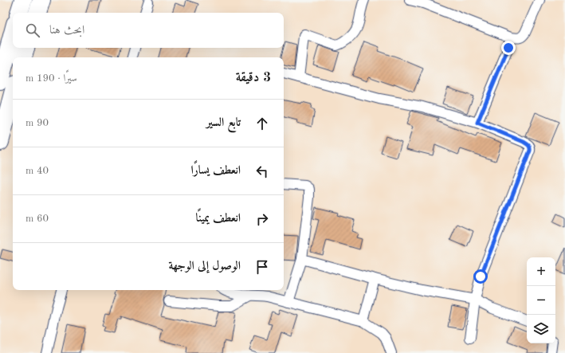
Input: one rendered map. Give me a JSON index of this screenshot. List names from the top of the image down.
{
  "page": {
    "search": "ابحث هنا",
    "heading": ["3 دقيقة", "سيرًا · 190 m"],
    "list": [
      ["تابع السير", "90 m"],
      ["انعطف يسارًا", "40 m"],
      ["انعطف يمينًا", "60 m"],
      "الوصول إلى الوجهة"
    ],
    "map_buttons": ["+", "−"]
  }
}
